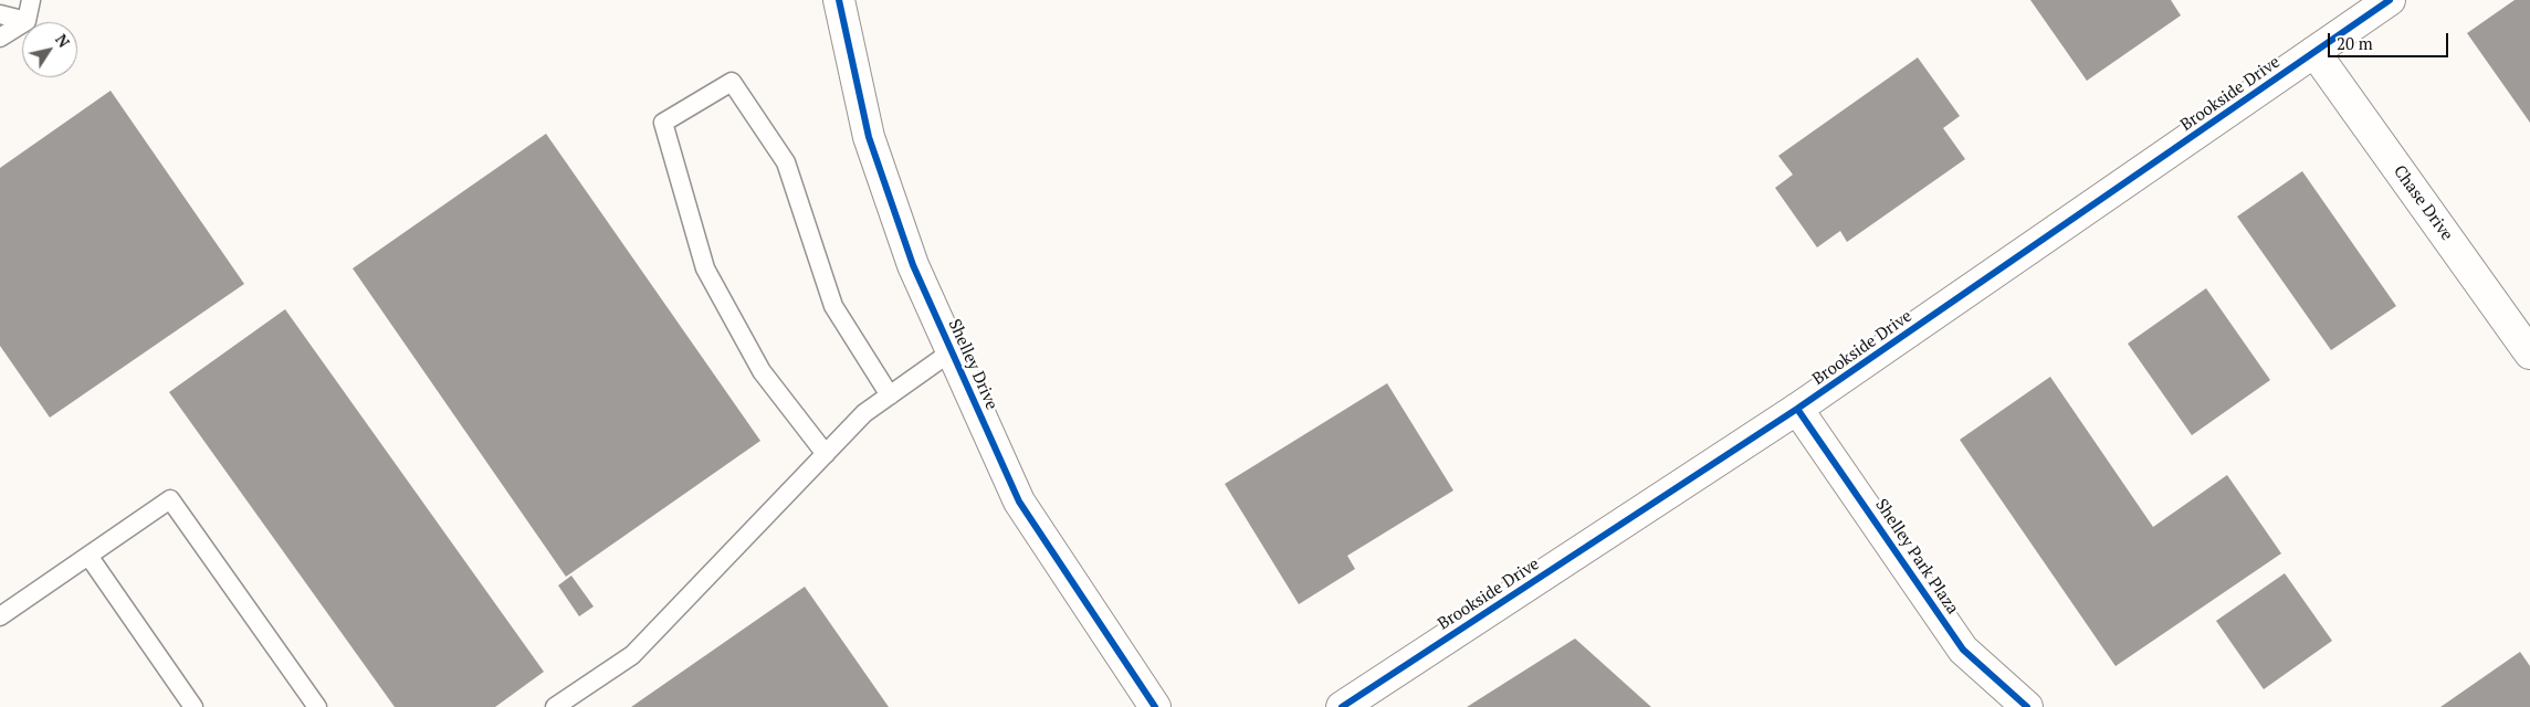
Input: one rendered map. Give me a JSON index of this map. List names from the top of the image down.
{
  "streets": {
    "street": [
      "Brookside Drive",
      "Chase Drive",
      "Shelley Drive",
      "Shelley Park Plaza"
    ]
  },
  "crossings": [
    ["Brookside Drive", "Chase Drive"],
    ["Brookside Drive", "Shelley Park Plaza"]
  ],
  "scale_bar": "20 m",
  "north": "top right"
}
